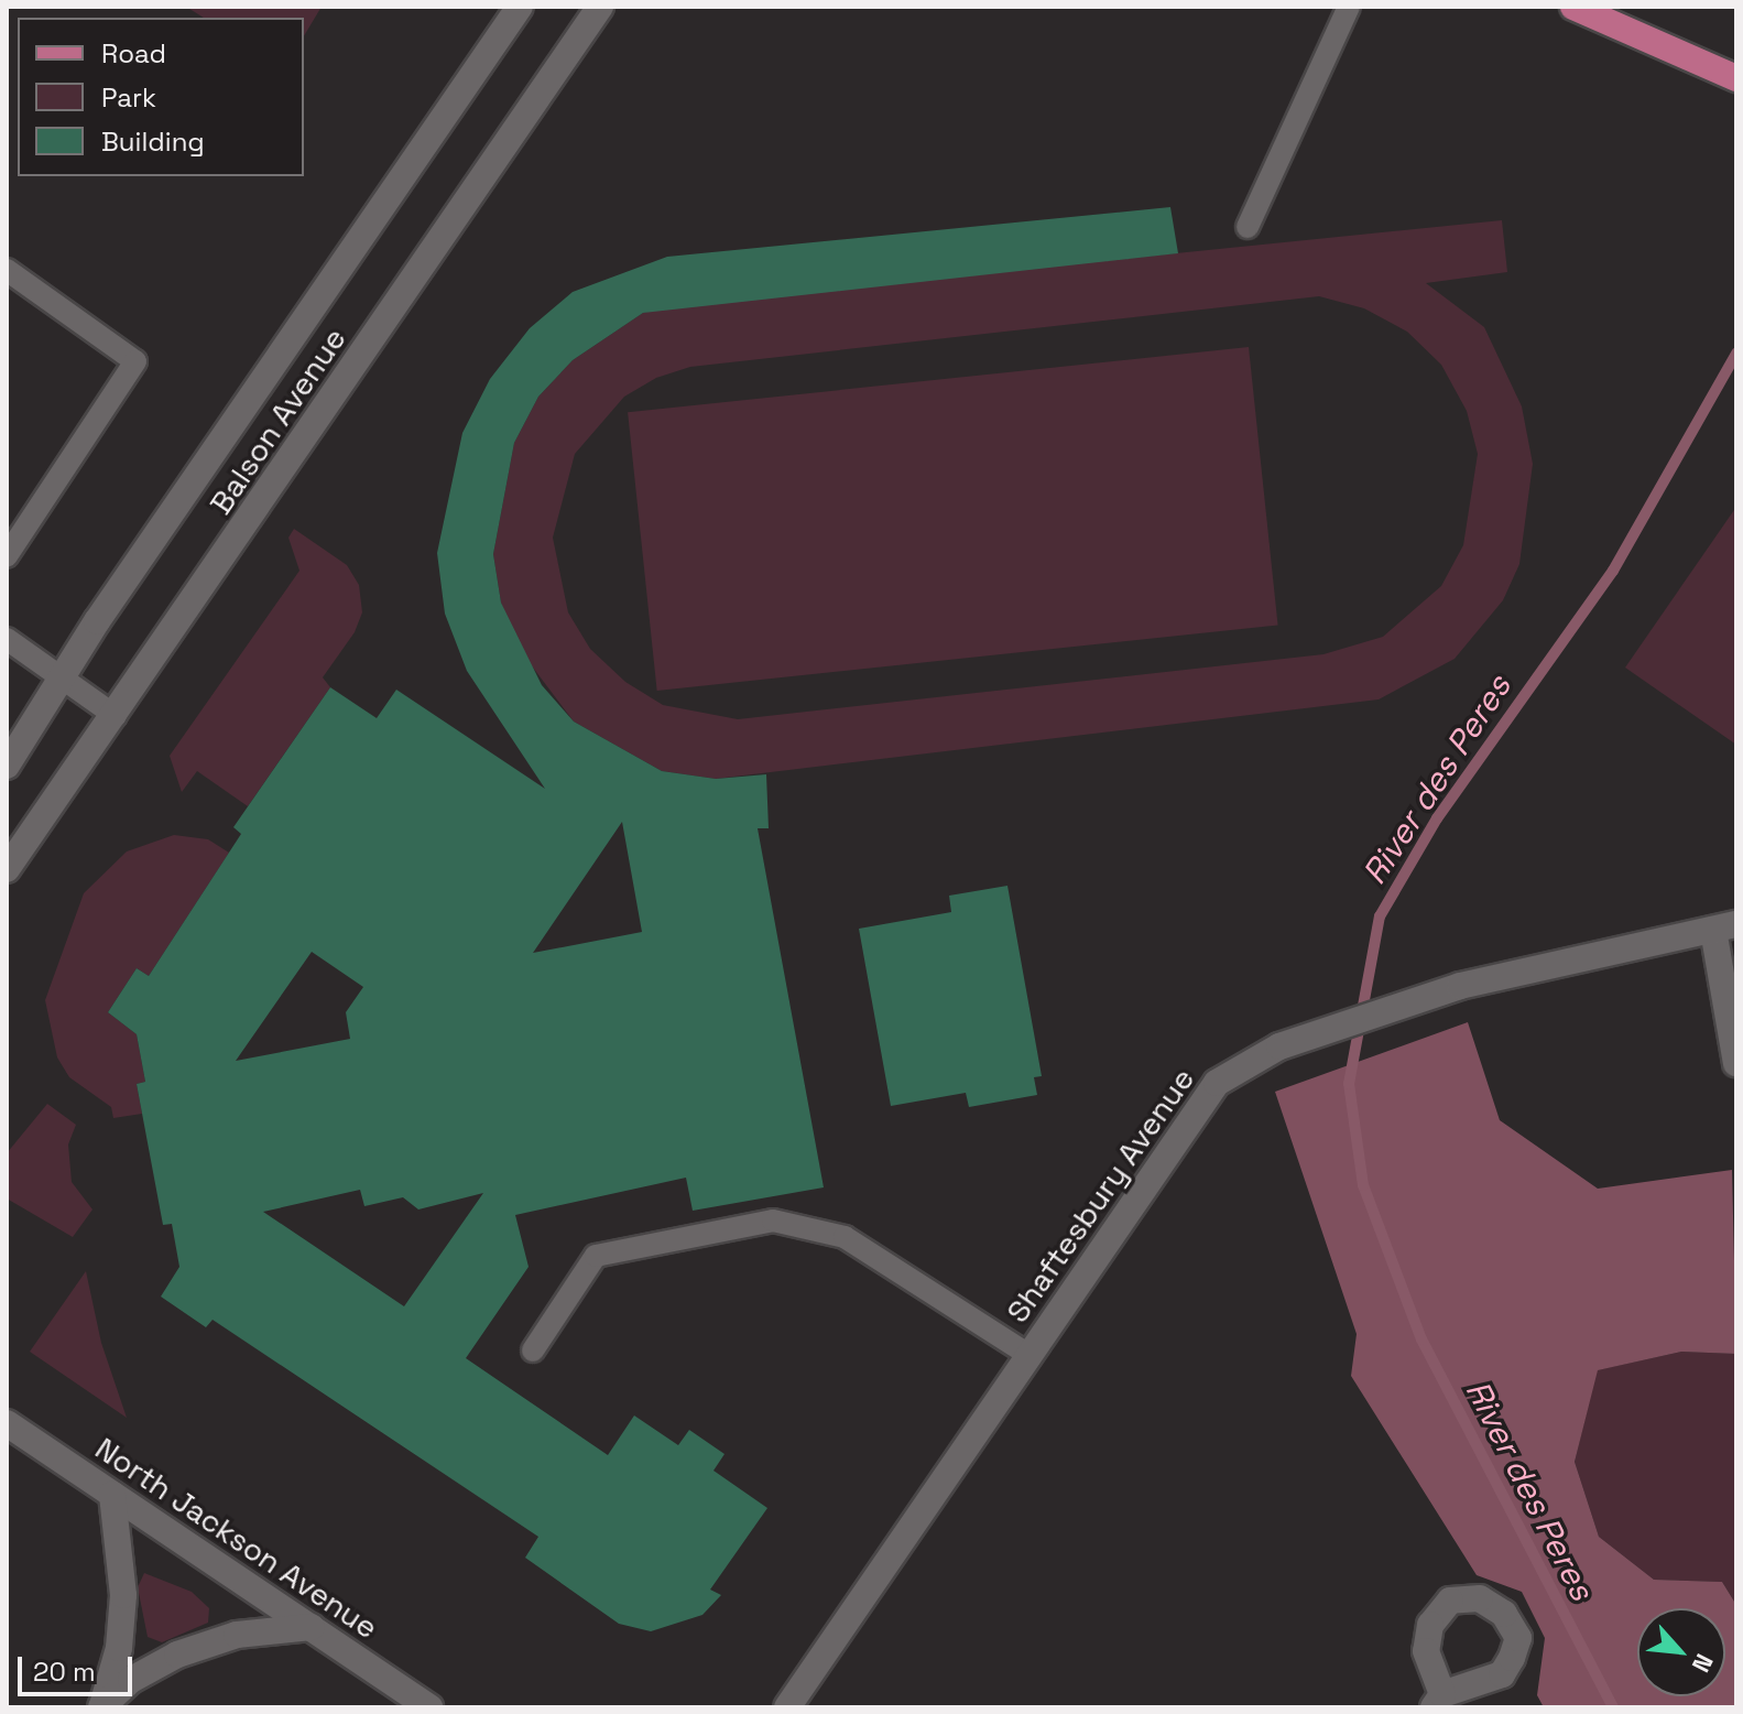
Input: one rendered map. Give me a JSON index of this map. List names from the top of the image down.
{
  "streets": {
    "street": ["Balson Avenue", "Shaftesbury Avenue", "North Jackson Avenue"]
  },
  "water": ["River des Peres"],
  "legend": ["Road", "Park", "Building"],
  "scale_bar": "20 m",
  "north": "bottom right"
}
